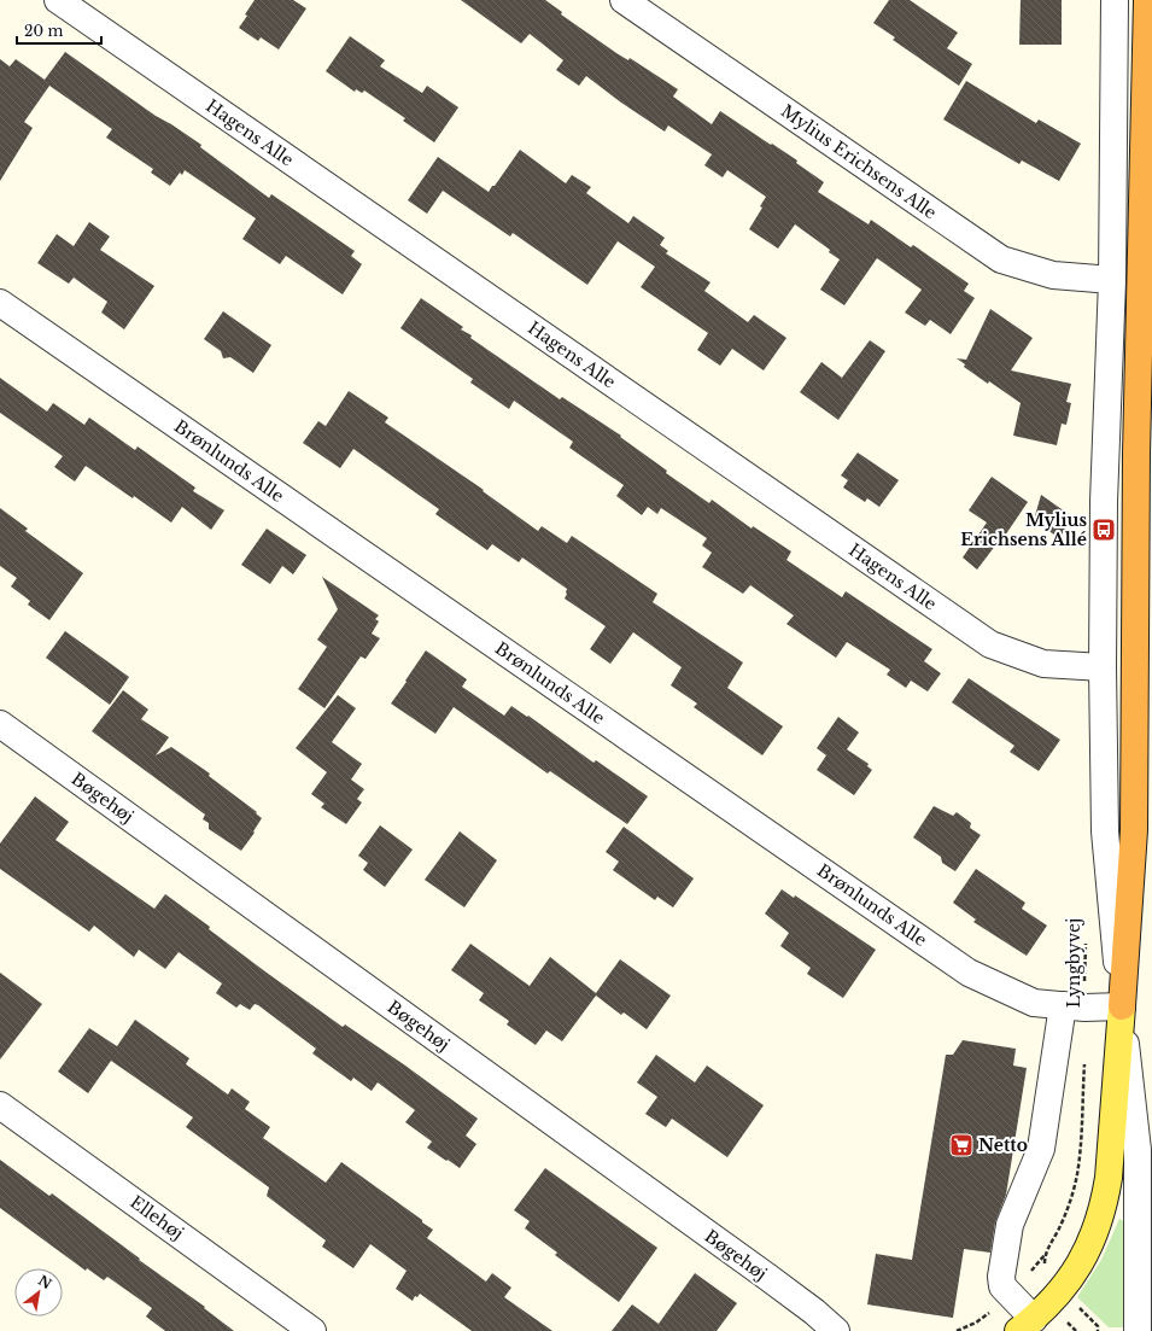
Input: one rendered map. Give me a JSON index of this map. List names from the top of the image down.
{
  "streets": {
    "street": [
      "Hagens Alle",
      "Mylius Erichsens Alle",
      "Brønlunds Alle",
      "Bøgehøj",
      "Ellehøj"
    ],
    "path": ["Lyngbyvej"]
  },
  "crossings": [
    ["Brønlunds Alle", "Lyngbyvej"]
  ],
  "places": {
    "bus stop": ["Mylius Erichsens Allé"],
    "supermarket": ["Netto"]
  },
  "scale_bar": "20 m",
  "north": "top right"
}
